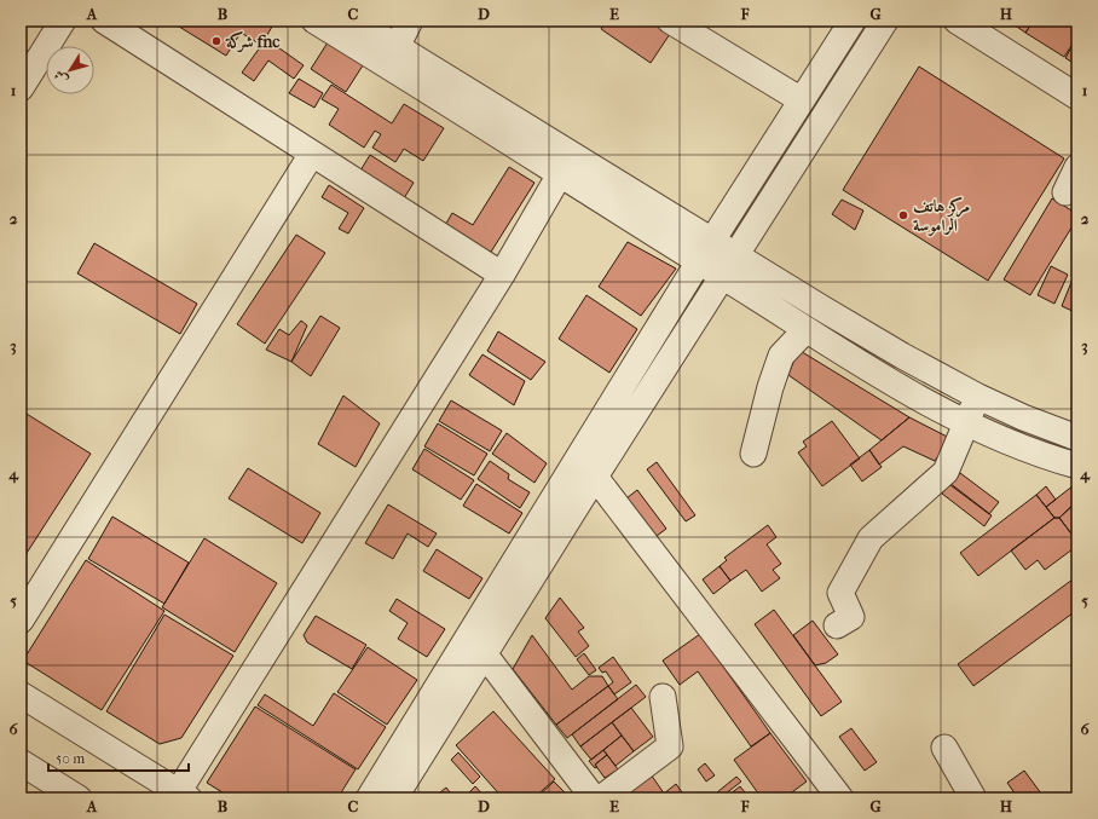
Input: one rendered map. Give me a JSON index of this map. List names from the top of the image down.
{
  "places": ["شركة fnc", "مركز هاتف الراموسة"],
  "scale_bar": "50 m",
  "north": "bottom left",
  "grid": {
    "columns": [
      "A",
      "B",
      "C",
      "D",
      "E",
      "F",
      "G",
      "H"
    ],
    "rows": [
      "1",
      "2",
      "3",
      "4",
      "5",
      "6"
    ]
  }
}
